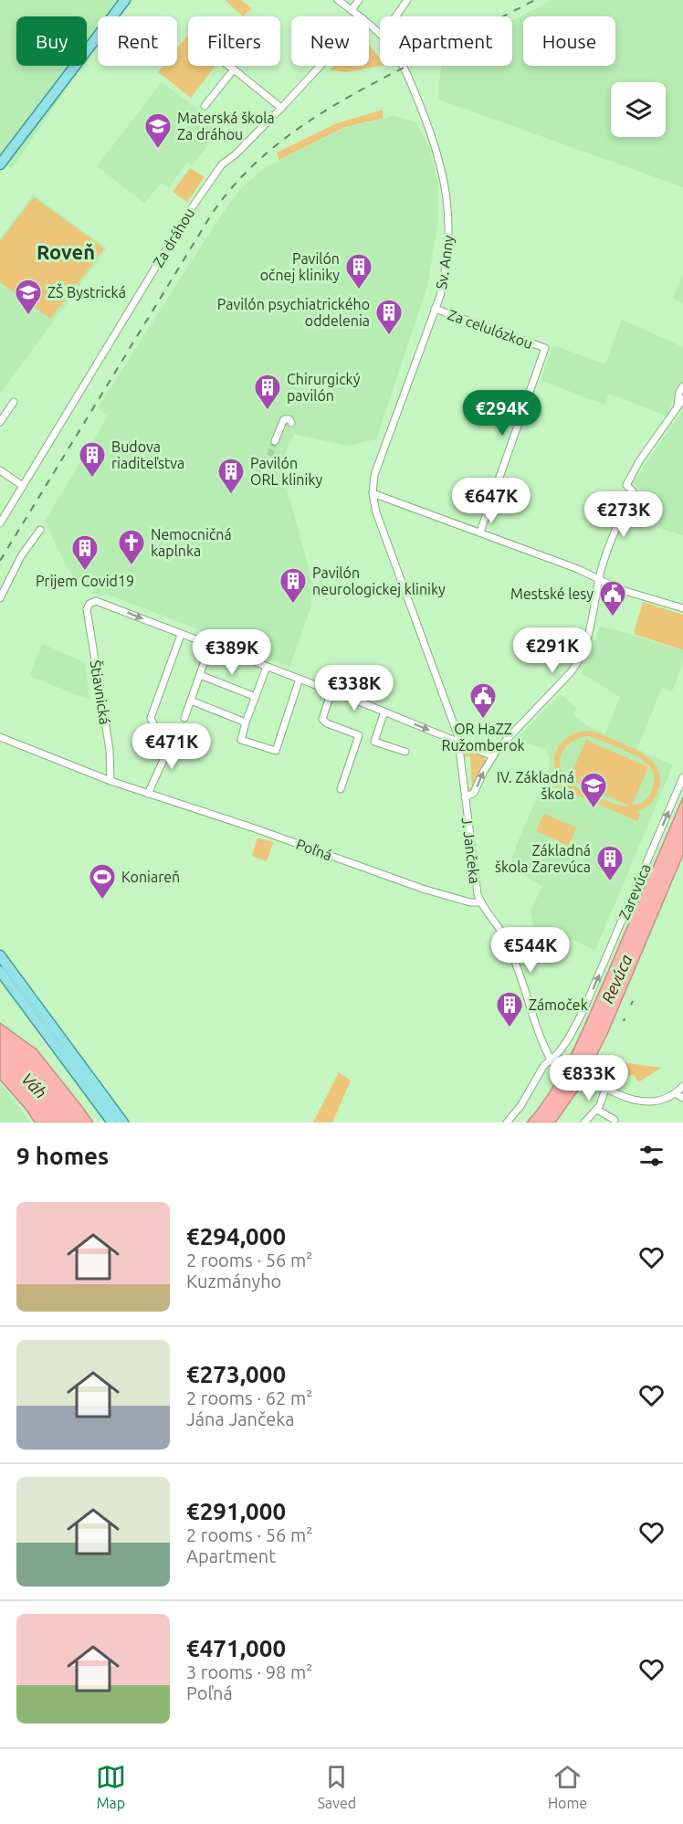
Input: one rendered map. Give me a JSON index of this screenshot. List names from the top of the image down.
{
  "streets": {
    "street": [
      "Za dráhou",
      "Sv. Anny",
      "Za celulózkou",
      "Štiavnická",
      "Poľná",
      "J. Jančeka",
      "Zarevúca"
    ]
  },
  "crossings": [
    ["Sv. Anny", "Za celulózkou"],
    ["Sv. Anny", "J. Jančeka"],
    ["Štiavnická", "Poľná"],
    ["Poľná", "J. Jančeka"]
  ],
  "one_way": ["Zarevúca"],
  "districts": ["Roveň"],
  "water": ["Revúca", "Váh"],
  "places": {
    "school or university": ["Materská škola Za dráhou", "ZŠ Bystrická", "IV. Základná škola"],
    "building": [
      "Pavilón očnej kliniky",
      "Pavilón psychiatrického oddelenia",
      "Chirurgický pavilón",
      "Budova riaditeľstva",
      "Pavilón ORL kliniky",
      "Prijem Covid19",
      "Pavilón neurologickej kliniky",
      "Základná škola Zarevúca",
      "Zámoček"
    ],
    "church": ["Nemocničná kaplnka"],
    "public building": ["Mestské lesy", "OR HaZZ Ružomberok"],
    "sports": ["Koniareň"]
  },
  "page": {
    "chip": [
      "Buy",
      "Rent",
      "Filters",
      "New",
      "Apartment",
      "House"
    ],
    "price": [
      "€294K",
      "€647K",
      "€273K",
      "€291K",
      "€389K",
      "€338K",
      "€471K",
      "€544K",
      "€833K"
    ],
    "heading": "9 homes",
    "list": [
      {
        "name": "€294,000",
        "note": "2 rooms · 56 m² · Kuzmányho"
      },
      {
        "name": "€273,000",
        "note": "2 rooms · 62 m² · Jána Jančeka"
      },
      {
        "name": "€291,000",
        "note": "2 rooms · 56 m² · Apartment"
      },
      {
        "name": "€471,000",
        "note": "3 rooms · 98 m² · Poľná"
      }
    ],
    "tabs": ["Map", "Saved", "Home"]
  }
}
